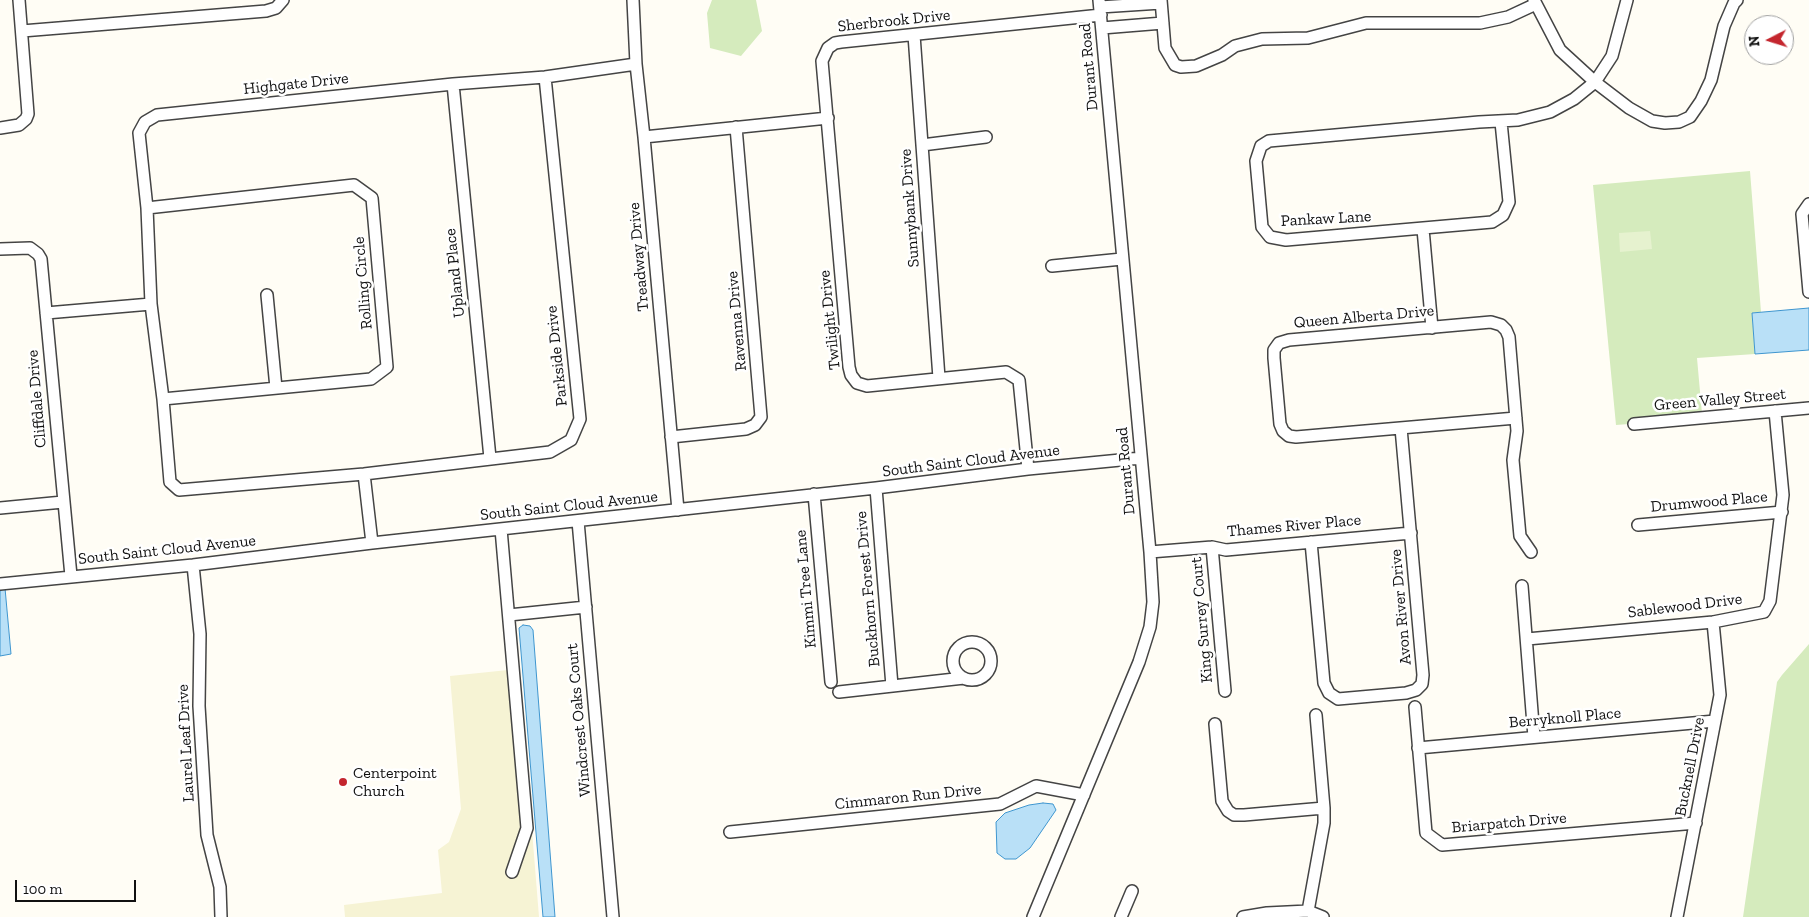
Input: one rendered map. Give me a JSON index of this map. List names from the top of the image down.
{
  "streets": {
    "street": [
      "Sherbrook Drive",
      "Durant Road",
      "Highgate Drive",
      "Sunnybank Drive",
      "Pankaw Lane",
      "Treadway Drive",
      "Upland Place",
      "Rolling Circle",
      "Queen Alberta Drive",
      "Twilight Drive",
      "Ravenna Drive",
      "Parkside Drive",
      "Cliffdale Drive",
      "Green Valley Street",
      "South Saint Cloud Avenue",
      "Drumwood Place",
      "Thames River Place",
      "Kimmi Tree Lane",
      "Buckhorn Forest Drive",
      "Sablewood Drive",
      "Avon River Drive",
      "King Surrey Court",
      "Berryknoll Place",
      "Windcrest Oaks Court",
      "Laurel Leaf Drive",
      "Bucknell Drive",
      "Cimmaron Run Drive",
      "Briarpatch Drive"
    ]
  },
  "crossings": [
    ["Sherbrook Drive", "Durant Road"],
    ["Sherbrook Drive", "Sunnybank Drive"],
    ["Sherbrook Drive", "Twilight Drive"],
    ["Durant Road", "South Saint Cloud Avenue"],
    ["Durant Road", "Thames River Place"],
    ["Durant Road", "Cimmaron Run Drive"],
    ["Highgate Drive", "Treadway Drive"],
    ["Highgate Drive", "Upland Place"],
    ["Highgate Drive", "Rolling Circle"],
    ["Highgate Drive", "Parkside Drive"],
    ["Sunnybank Drive", "Twilight Drive"],
    ["Treadway Drive", "Ravenna Drive"],
    ["Treadway Drive", "South Saint Cloud Avenue"],
    ["Upland Place", "Parkside Drive"],
    ["Queen Alberta Drive", "Avon River Drive"],
    ["Twilight Drive", "South Saint Cloud Avenue"],
    ["Cliffdale Drive", "South Saint Cloud Avenue"],
    ["Green Valley Street", "Sablewood Drive"],
    ["South Saint Cloud Avenue", "Kimmi Tree Lane"],
    ["South Saint Cloud Avenue", "Buckhorn Forest Drive"],
    ["South Saint Cloud Avenue", "Windcrest Oaks Court"],
    ["South Saint Cloud Avenue", "Laurel Leaf Drive"],
    ["Drumwood Place", "Sablewood Drive"],
    ["Thames River Place", "Avon River Drive"],
    ["Thames River Place", "King Surrey Court"],
    ["Sablewood Drive", "Bucknell Drive"],
    ["Berryknoll Place", "Bucknell Drive"],
    ["Berryknoll Place", "Briarpatch Drive"],
    ["Bucknell Drive", "Briarpatch Drive"]
  ],
  "places": ["Centerpoint Church"],
  "scale_bar": "100 m",
  "north": "left"
}
